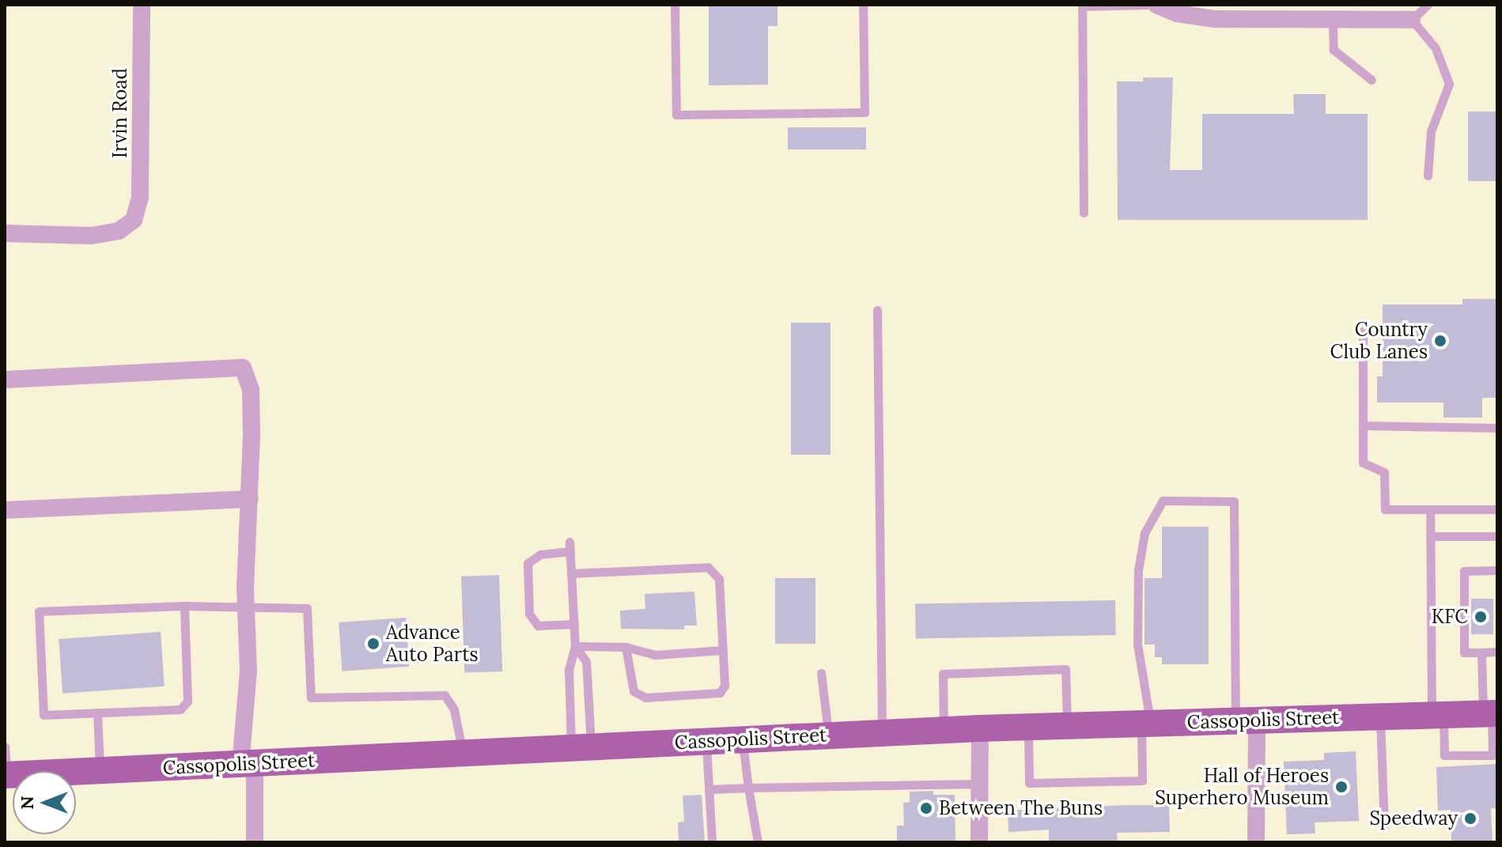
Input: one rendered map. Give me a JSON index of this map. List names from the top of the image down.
{
  "streets": {
    "main road": ["Cassopolis Street"],
    "street": ["Irvin Road"]
  },
  "places": [
    "Country Club Lanes",
    "KFC",
    "Advance Auto Parts",
    "Hall of Heroes Superhero Museum",
    "Between The Buns",
    "Speedway"
  ],
  "north": "left"
}
